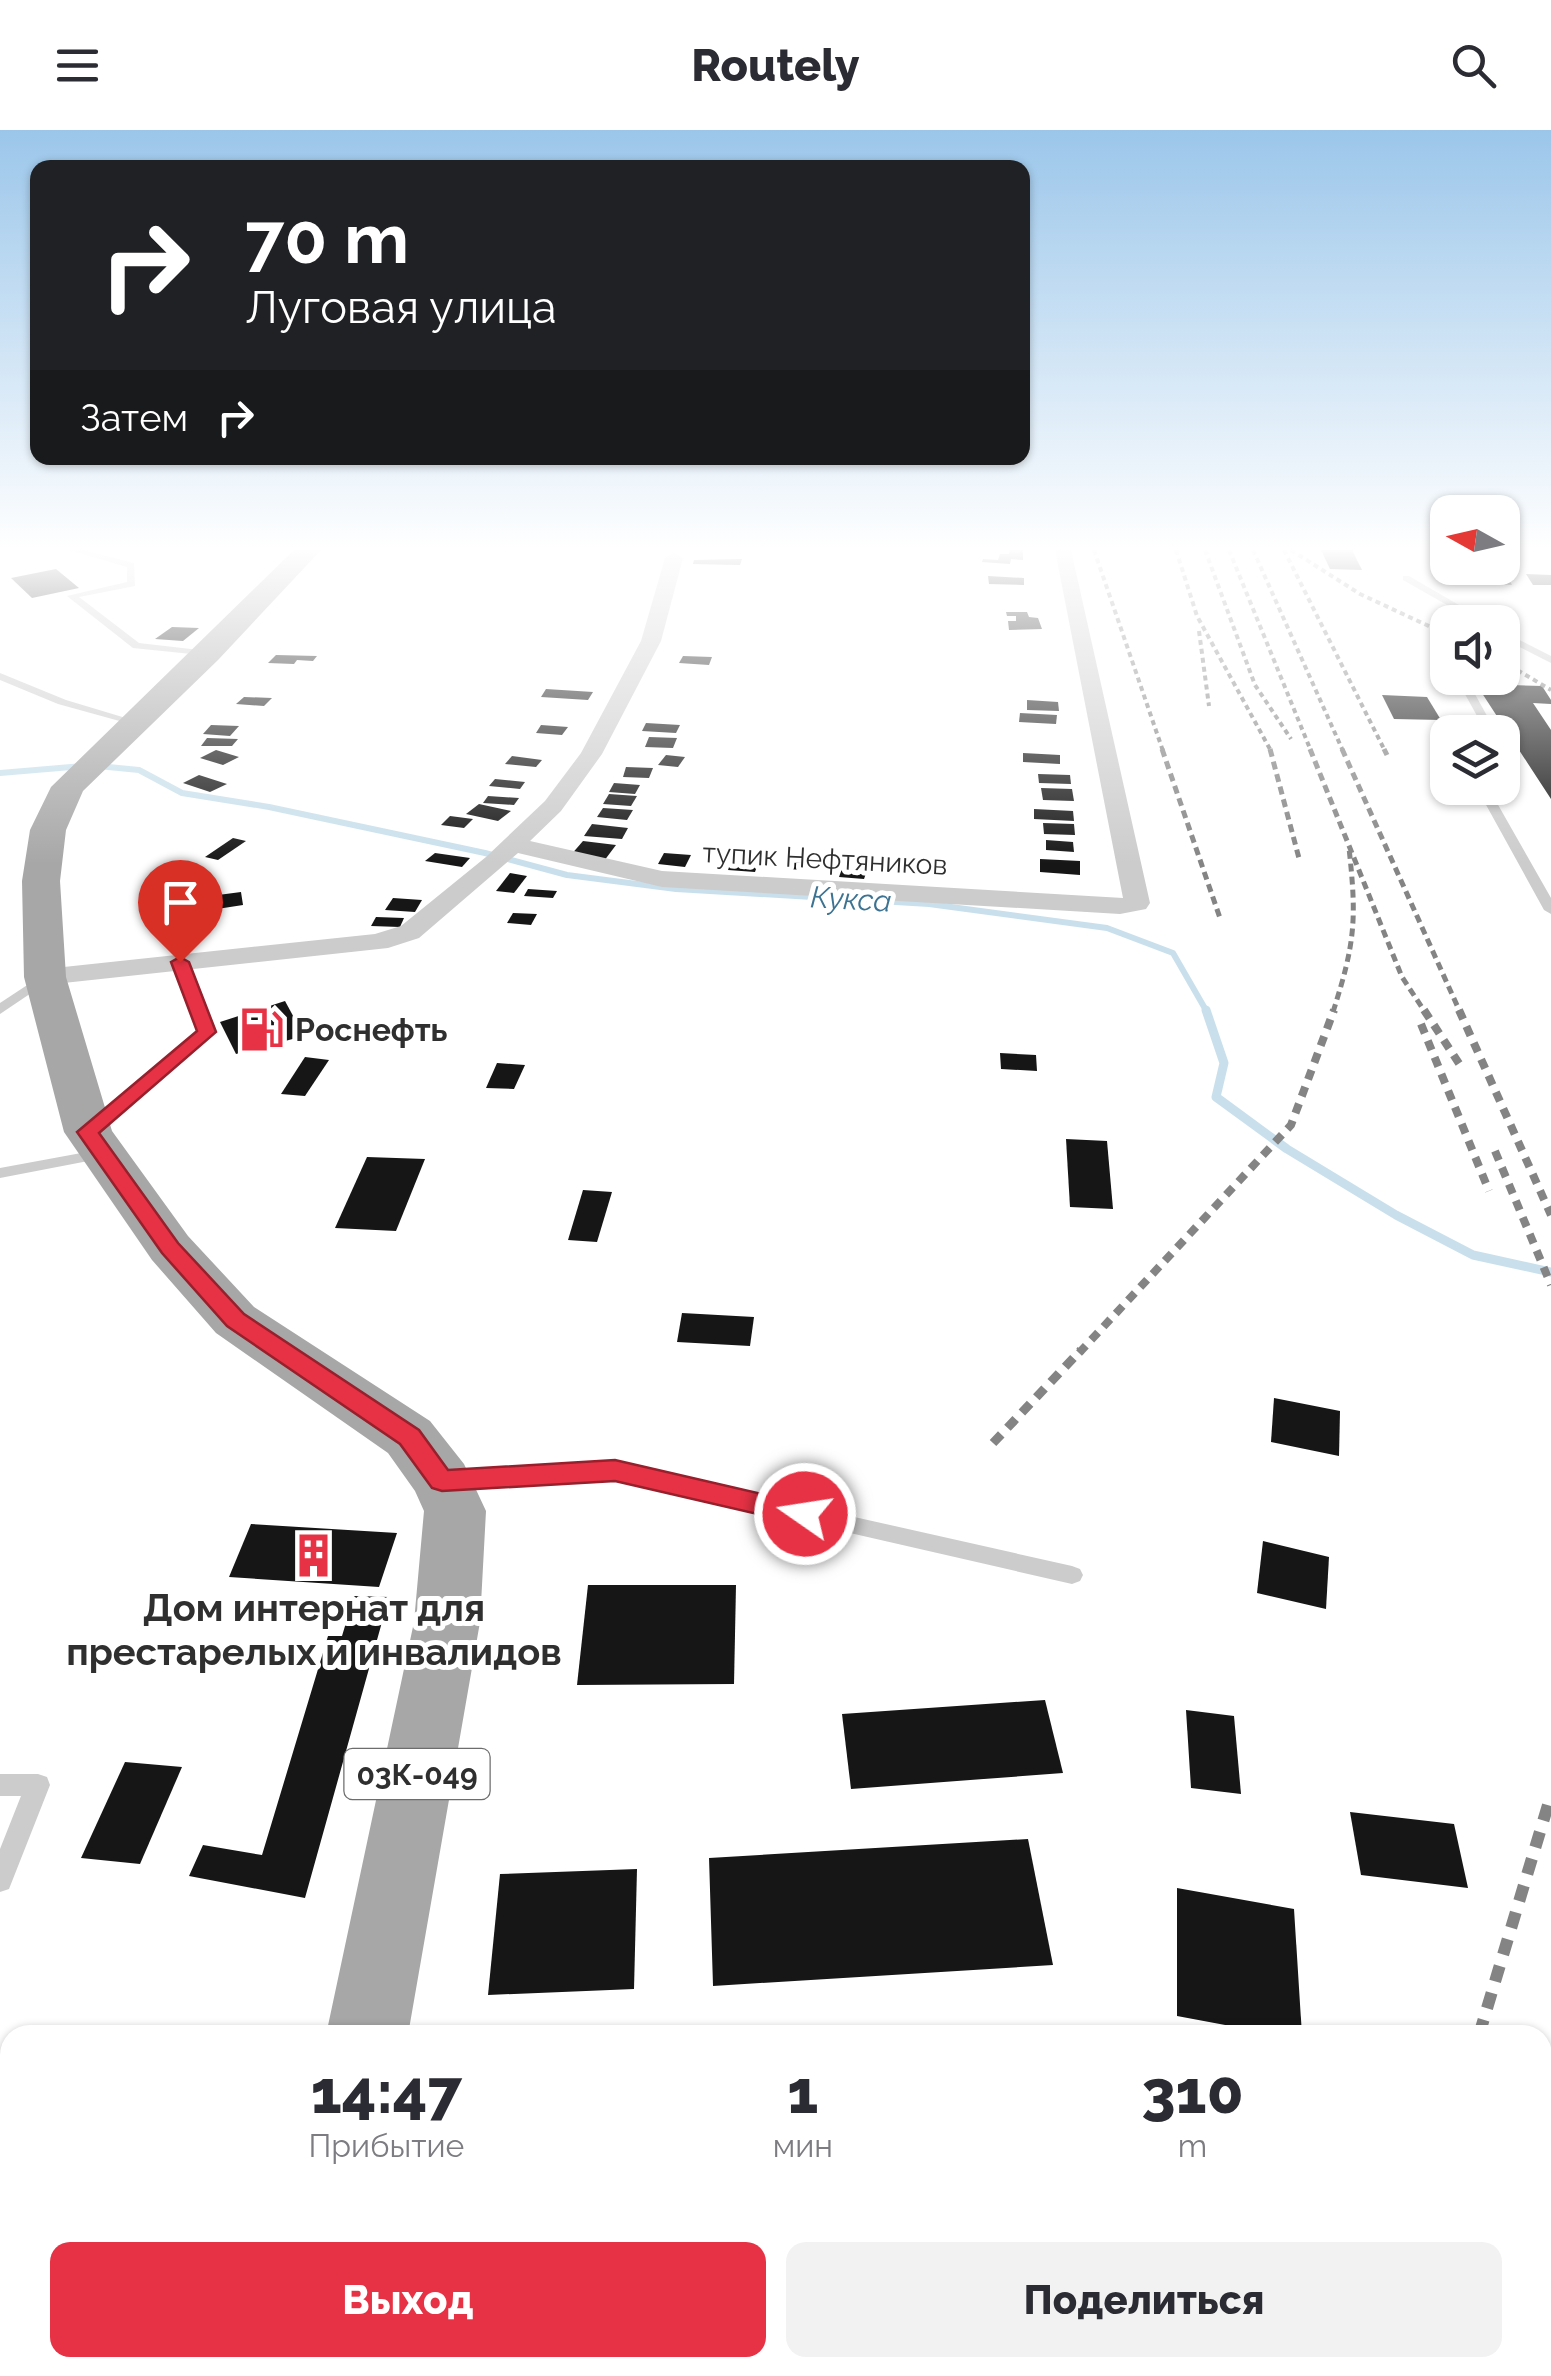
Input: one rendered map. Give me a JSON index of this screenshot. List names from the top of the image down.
{
  "streets": {
    "main road": ["03К-049"],
    "street": ["тупик Нефтяников"]
  },
  "water": ["Кукса"],
  "places": {
    "fuel station": ["Роснефть"],
    "building": ["Дом интернат для престарелых и инвалидов"]
  },
  "north": "left",
  "page": {
    "header": "Routely",
    "turn": ["70 m", "Луговая улица"],
    "then": "Затем",
    "eta": [
      "14:47",
      "Прибытие",
      "1",
      "мин",
      "310",
      "m"
    ],
    "buttons": ["Выход", "Поделиться"]
  }
}
